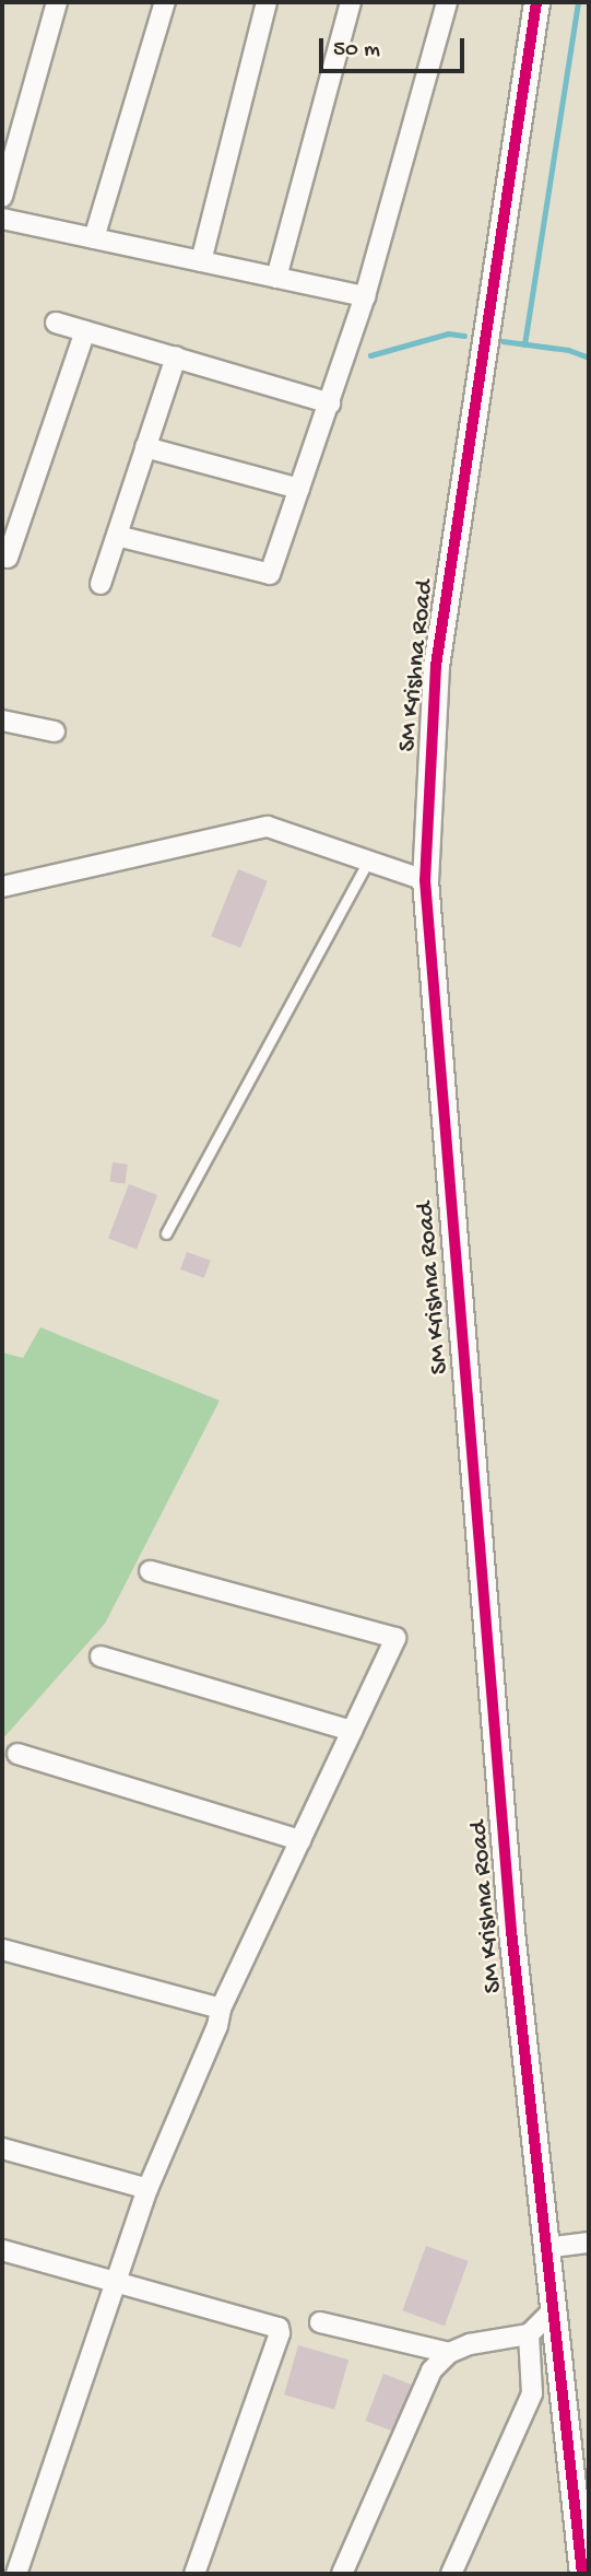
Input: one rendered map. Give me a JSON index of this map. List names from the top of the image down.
{
  "streets": {
    "street": ["SM Krishna Road"]
  },
  "scale_bar": "50 m"
}
